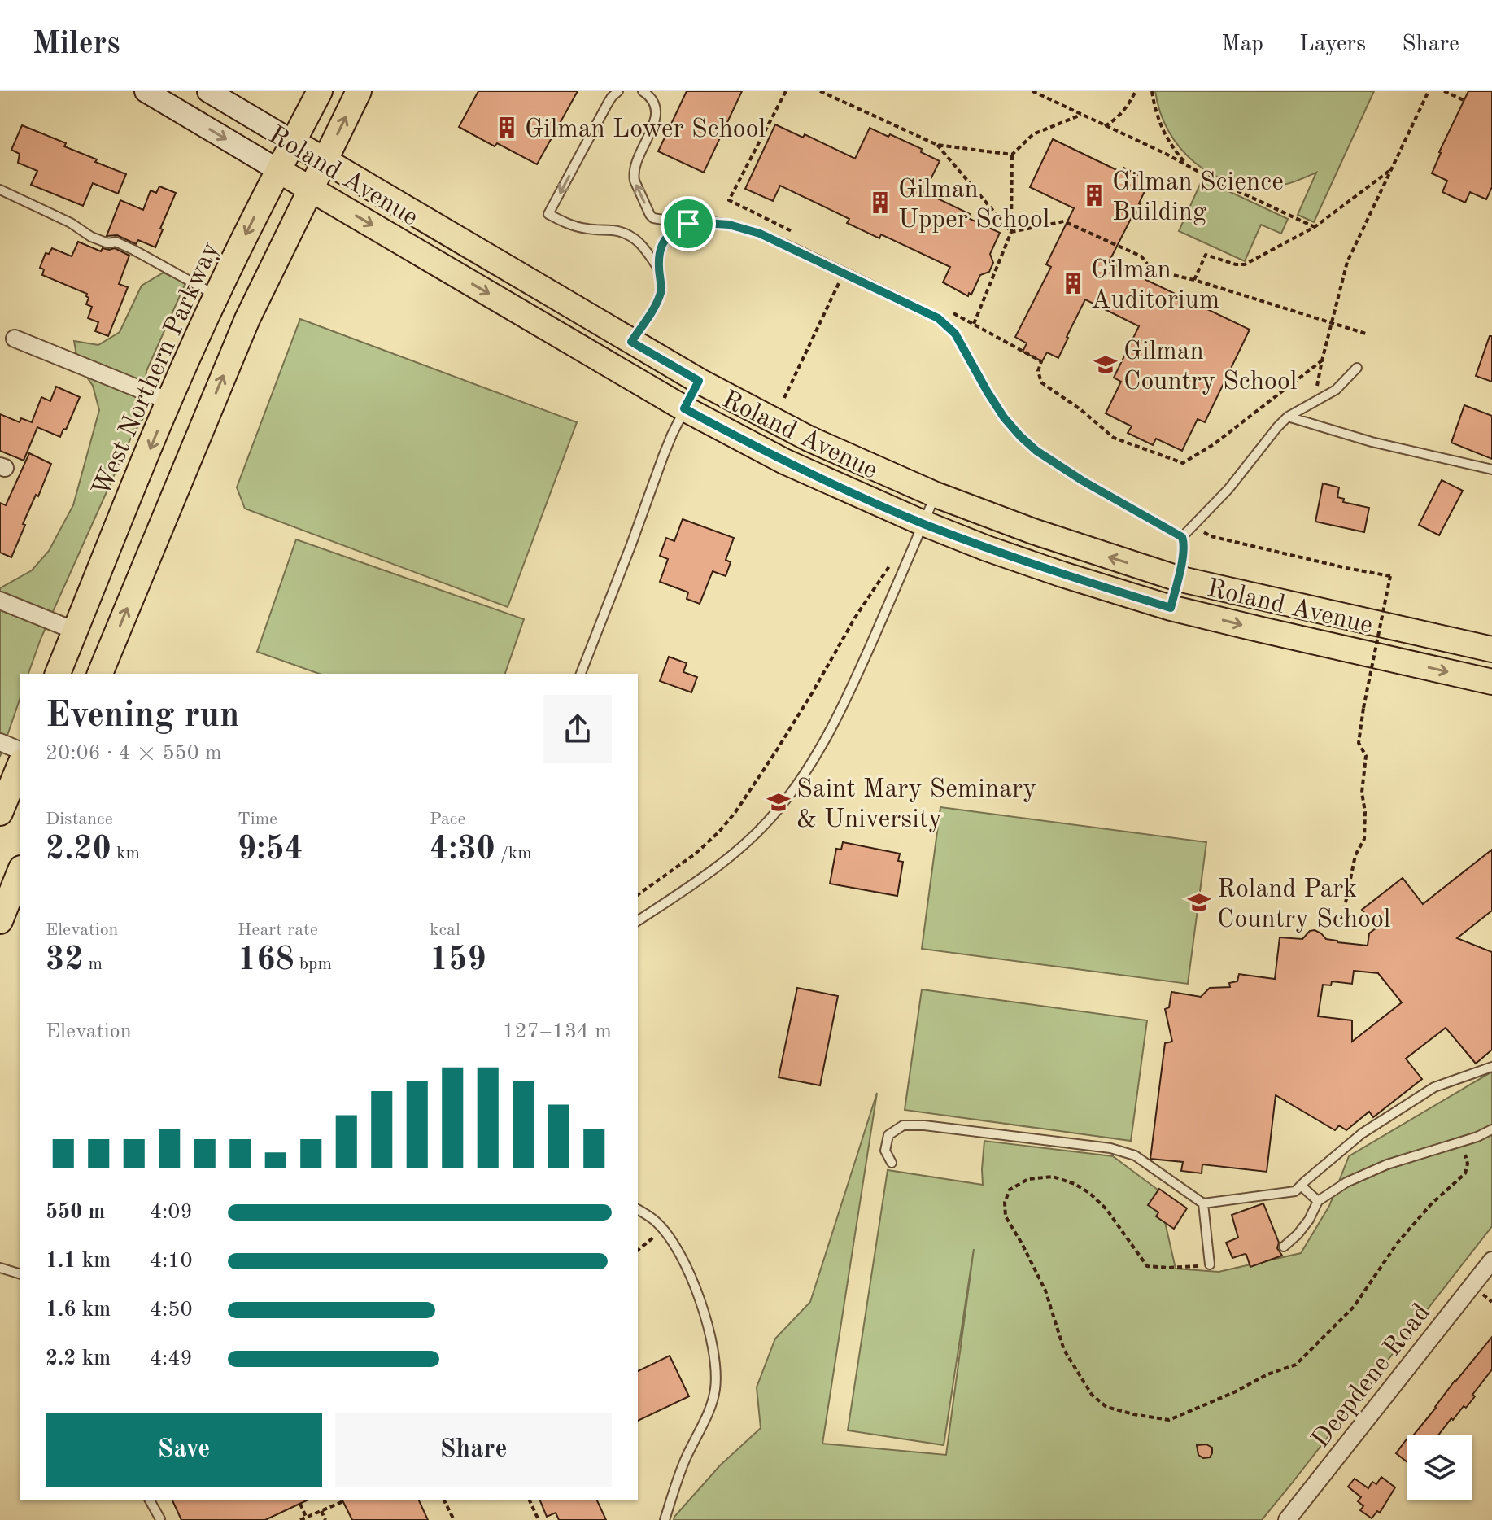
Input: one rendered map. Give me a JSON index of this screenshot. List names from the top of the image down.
{
  "streets": {
    "main road": ["Roland Avenue", "West Northern Parkway"],
    "street": ["Deepdene Road"]
  },
  "crossings": [
    ["Roland Avenue", "West Northern Parkway"]
  ],
  "places": {
    "building": [
      "Gilman Lower School",
      "Gilman Science Building",
      "Gilman Upper School",
      "Gilman Auditorium"
    ],
    "school or university": ["Gilman Country School", "Saint Mary Seminary & University", "Roland Park Country School"]
  },
  "page": {
    "header": "Milers",
    "nav": ["Map", "Layers", "Share"],
    "heading": ["Evening run", "20:06 · 4 × 550 m"],
    "stats": [
      ["Distance", "2.20 km"],
      ["Time", "9:54"],
      ["Pace", "4:30 /km"],
      ["Elevation", "32 m"],
      ["Heart rate", "168 bpm"],
      ["kcal", "159"]
    ],
    "chart": ["Elevation", "127–134 m"],
    "list": [
      {
        "name": "550 m",
        "note": "4:09"
      },
      {
        "name": "1.1 km",
        "note": "4:10"
      },
      {
        "name": "1.6 km",
        "note": "4:50"
      },
      {
        "name": "2.2 km",
        "note": "4:49"
      }
    ],
    "buttons": ["Save", "Share"]
  }
}
